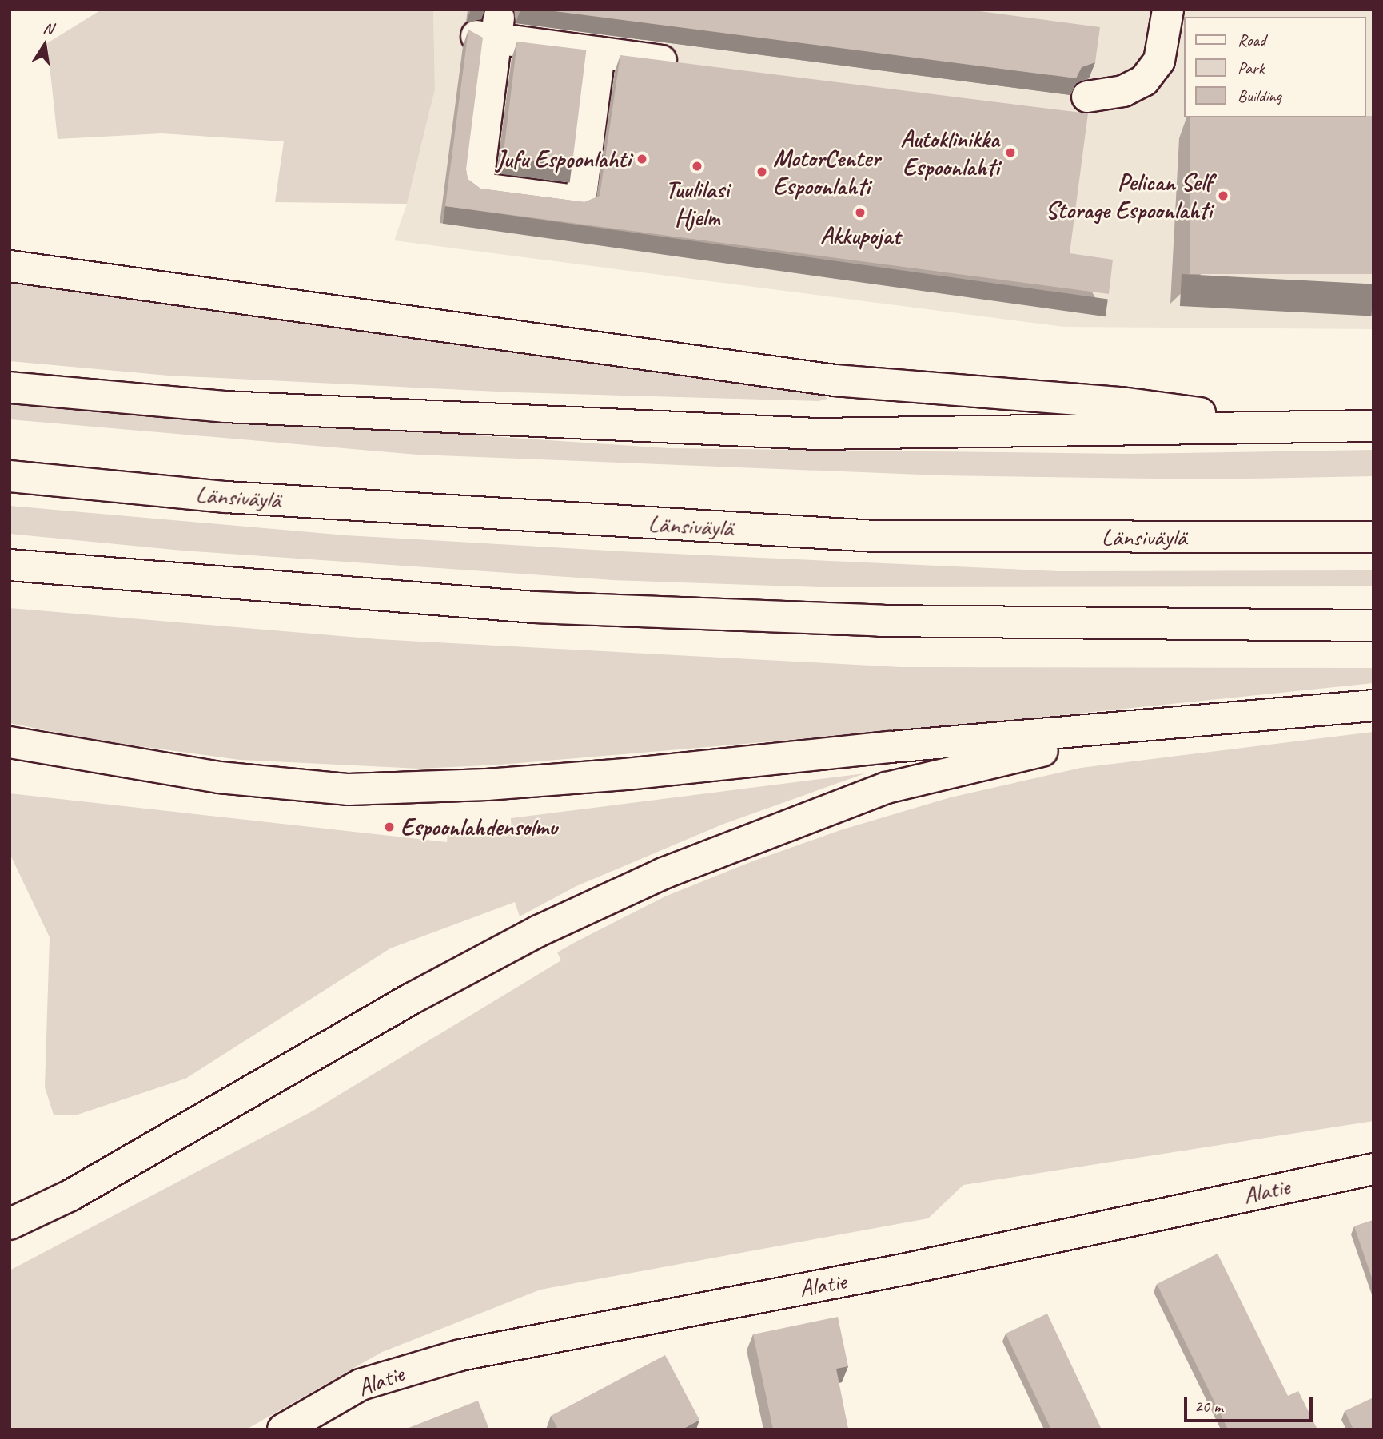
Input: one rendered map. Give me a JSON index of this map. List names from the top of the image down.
{
  "streets": {
    "main road": ["Länsiväylä", "Alatie"]
  },
  "places": [
    "Autoklinikka Espoonlahti",
    "Jufu Espoonlahti",
    "Tuulilasi Hjelm",
    "MotorCenter Espoonlahti",
    "Pelican Self Storage Espoonlahti",
    "Akkupojat",
    "Espoonlahdensolmu"
  ],
  "legend": ["Road", "Park", "Building"],
  "scale_bar": "20 m",
  "north": "top"
}
